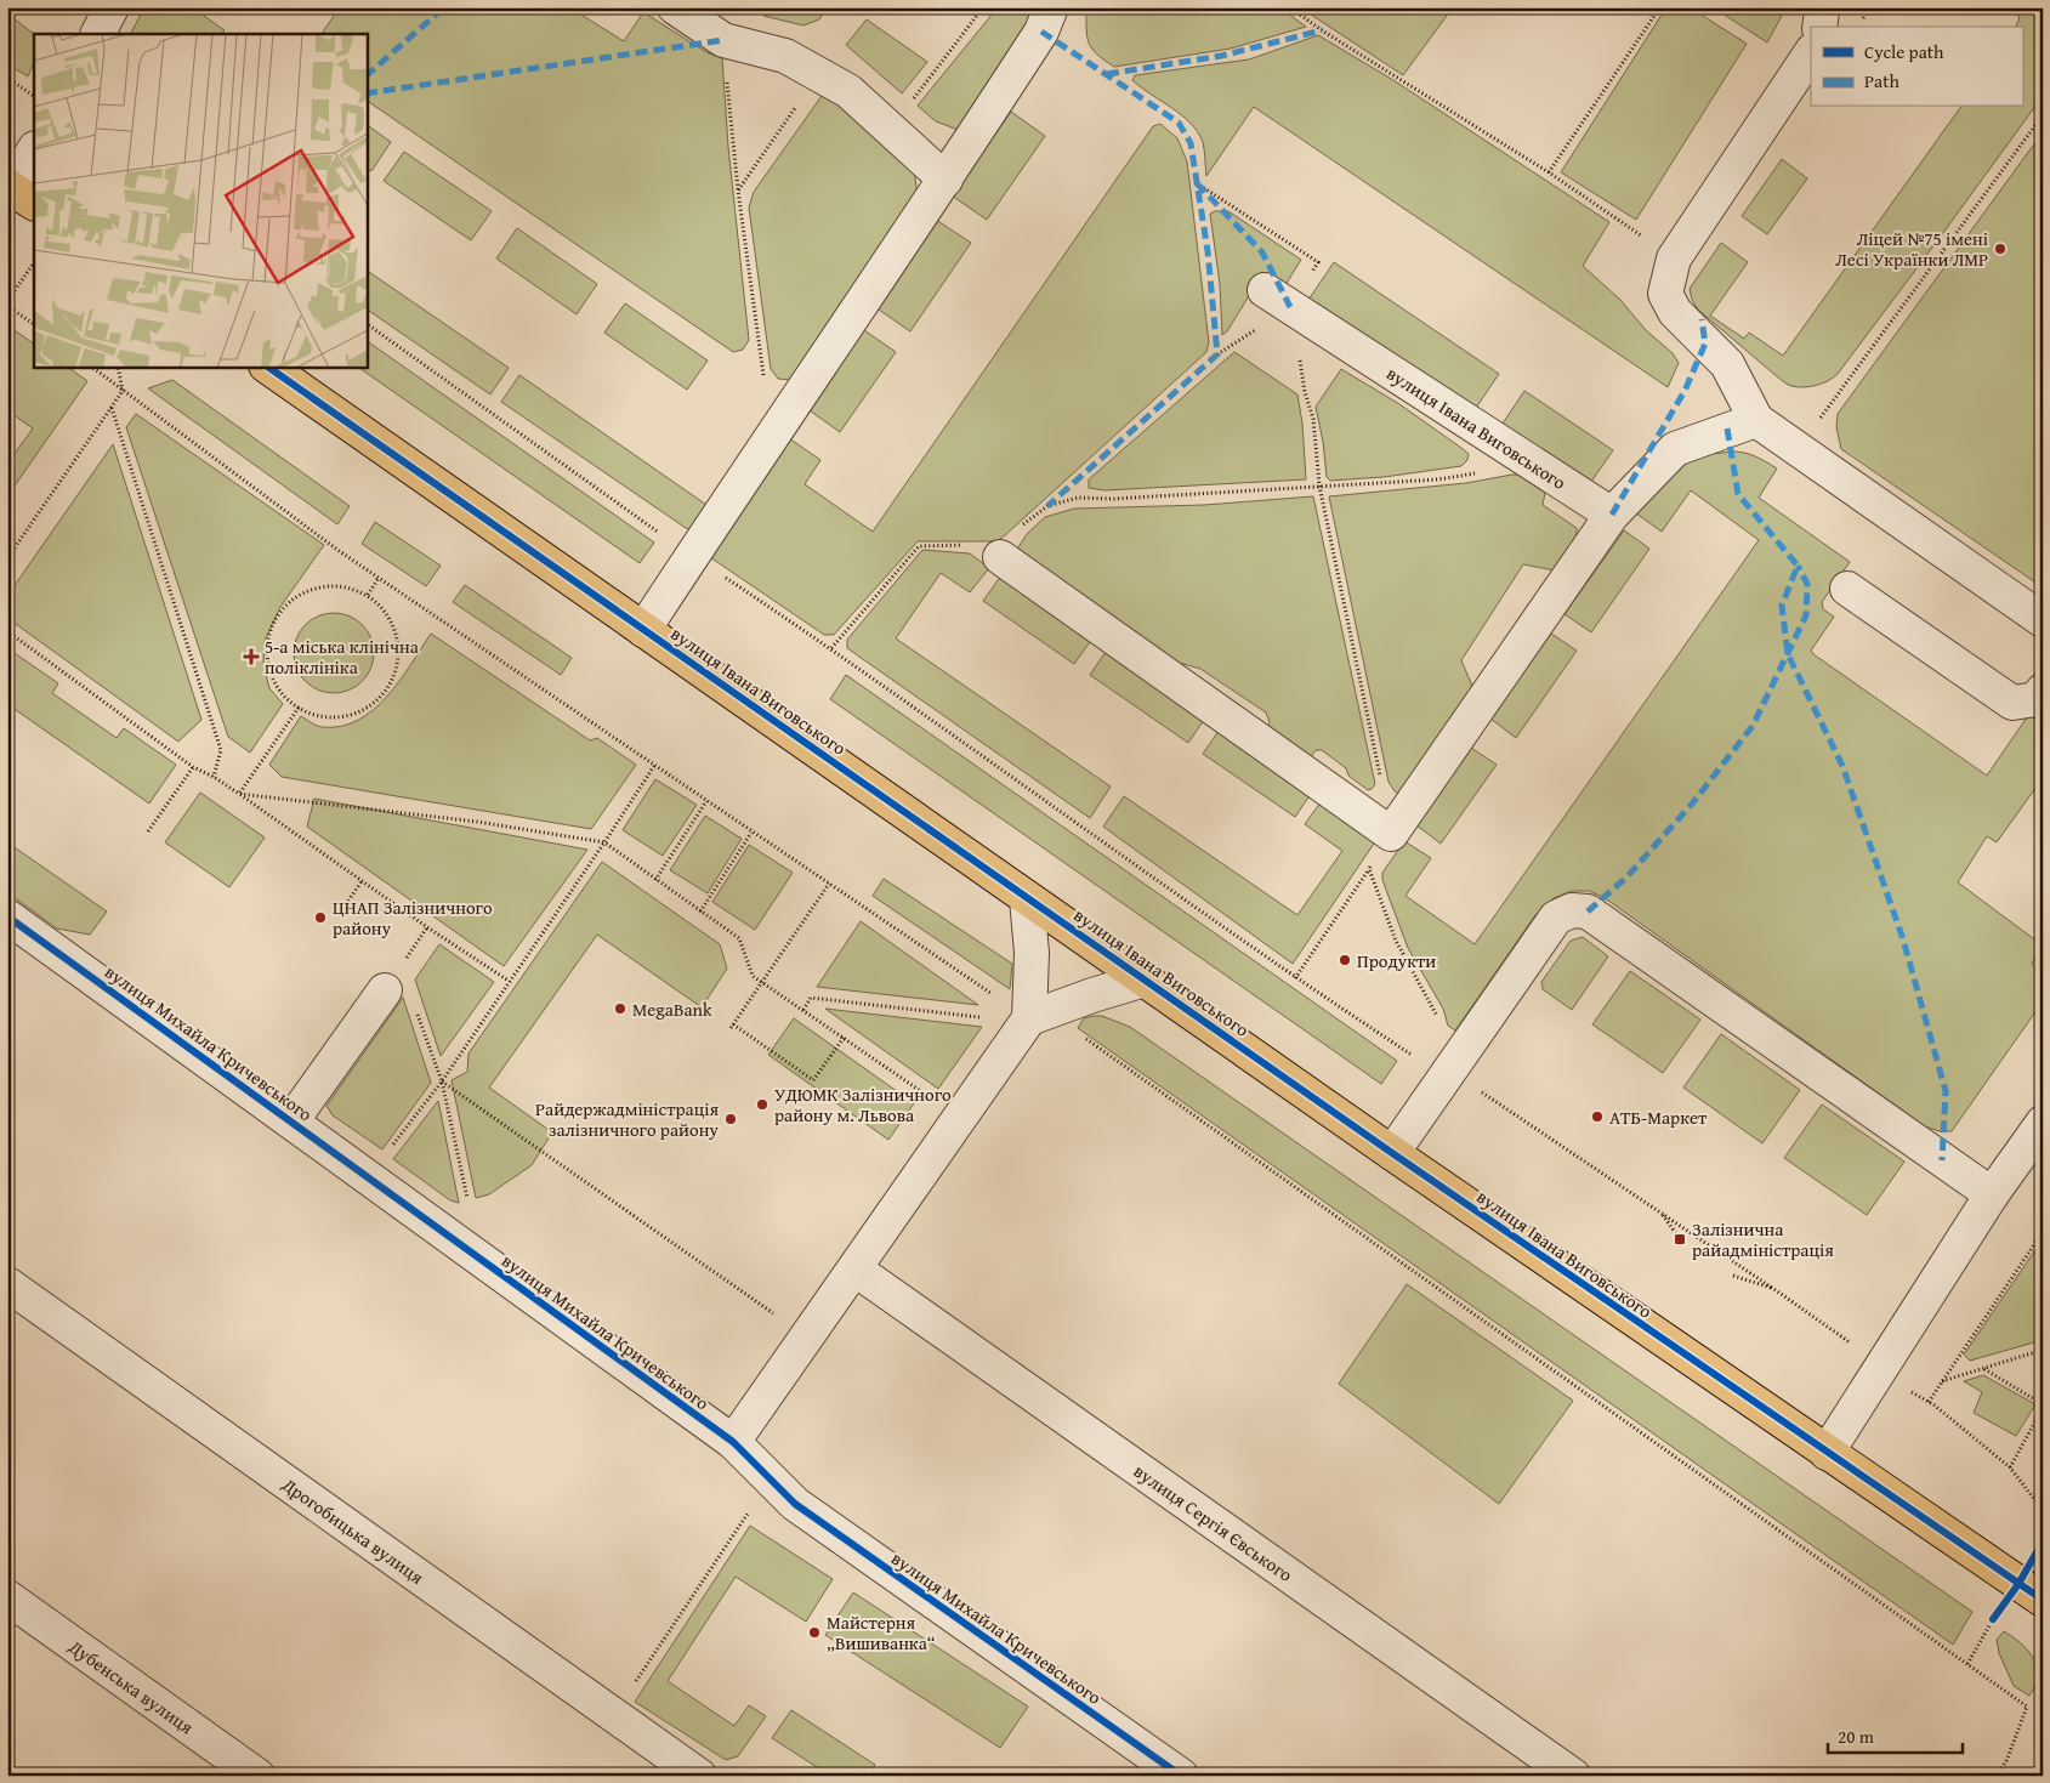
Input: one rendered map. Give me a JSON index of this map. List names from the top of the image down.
{
  "streets": {
    "main road": ["вулиця Івана Виговського"],
    "street": [
      "вулиця Михайла Кричевського",
      "вулиця Сергія Євського",
      "Дрогобицька вулиця",
      "Дубенська вулиця"
    ]
  },
  "places": {
    "other": [
      "Ліцей №75 імені Лесі Українки ЛМР",
      "ЦНАП Залізничного району",
      "Продукти",
      "MegaBank",
      "УДЮМК Залізничного району м. Львова",
      "АТБ-Маркет",
      "Райдержадміністрація залізничного району",
      "Майстерня „Вишиванка“"
    ],
    "health": ["5-а міська клінічна поліклініка"],
    "transit": ["Залізнична райадміністрація"]
  },
  "legend": ["Cycle path", "Path"],
  "scale_bar": "20 m"
}
